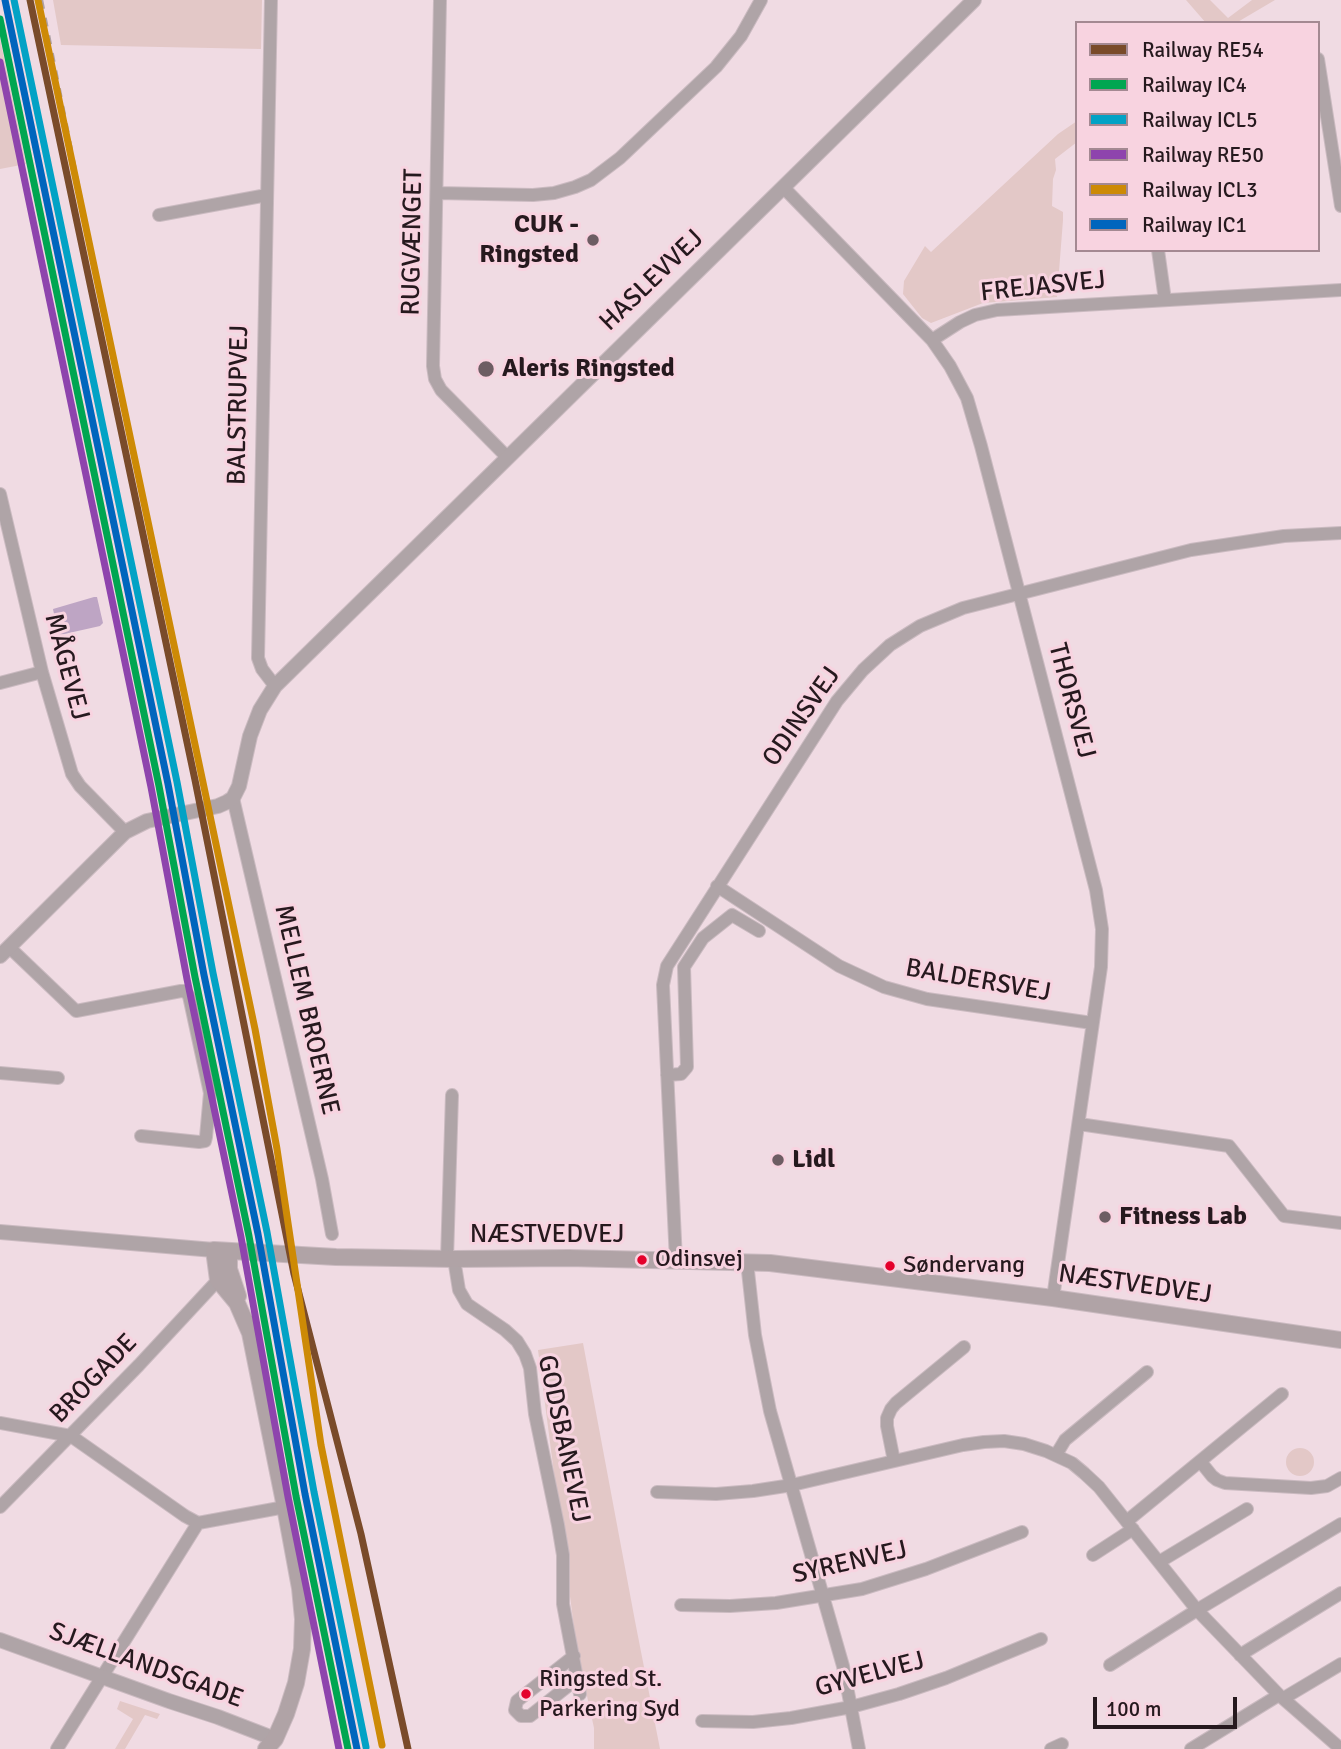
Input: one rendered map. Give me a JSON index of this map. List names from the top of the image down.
{
  "streets": {
    "main road": ["NÆSTVEDVEJ"],
    "street": [
      "RUGVÆNGET",
      "HASLEVVEJ",
      "FREJASVEJ",
      "BALSTRUPVEJ",
      "MÅGEVEJ",
      "THORSVEJ",
      "ODINSVEJ",
      "BALDERSVEJ",
      "MELLEM BROERNE",
      "BROGADE",
      "GODSBANEVEJ",
      "SYRENVEJ",
      "SJÆLLANDSGADE",
      "GYVELVEJ"
    ]
  },
  "crossings": [
    ["RUGVÆNGET", "HASLEVVEJ"],
    ["HASLEVVEJ", "BALSTRUPVEJ"],
    ["HASLEVVEJ", "THORSVEJ"],
    ["FREJASVEJ", "THORSVEJ"],
    ["THORSVEJ", "ODINSVEJ"],
    ["THORSVEJ", "BALDERSVEJ"],
    ["THORSVEJ", "NÆSTVEDVEJ"],
    ["ODINSVEJ", "BALDERSVEJ"],
    ["ODINSVEJ", "NÆSTVEDVEJ"],
    ["NÆSTVEDVEJ", "GODSBANEVEJ"]
  ],
  "places": [
    "CUK - Ringsted",
    "Aleris Ringsted",
    "Lidl",
    "Fitness Lab",
    "Odinsvej",
    "Søndervang",
    "Ringsted St. Parkering Syd"
  ],
  "lines": [
    "rail line RE54",
    "rail line ICL5",
    "rail line ICL3",
    "rail line IC1",
    "rail line IC4",
    "rail line RE50"
  ],
  "legend": [
    "Railway RE54",
    "Railway IC4",
    "Railway ICL5",
    "Railway RE50",
    "Railway ICL3",
    "Railway IC1"
  ],
  "scale_bar": "100 m"
}
